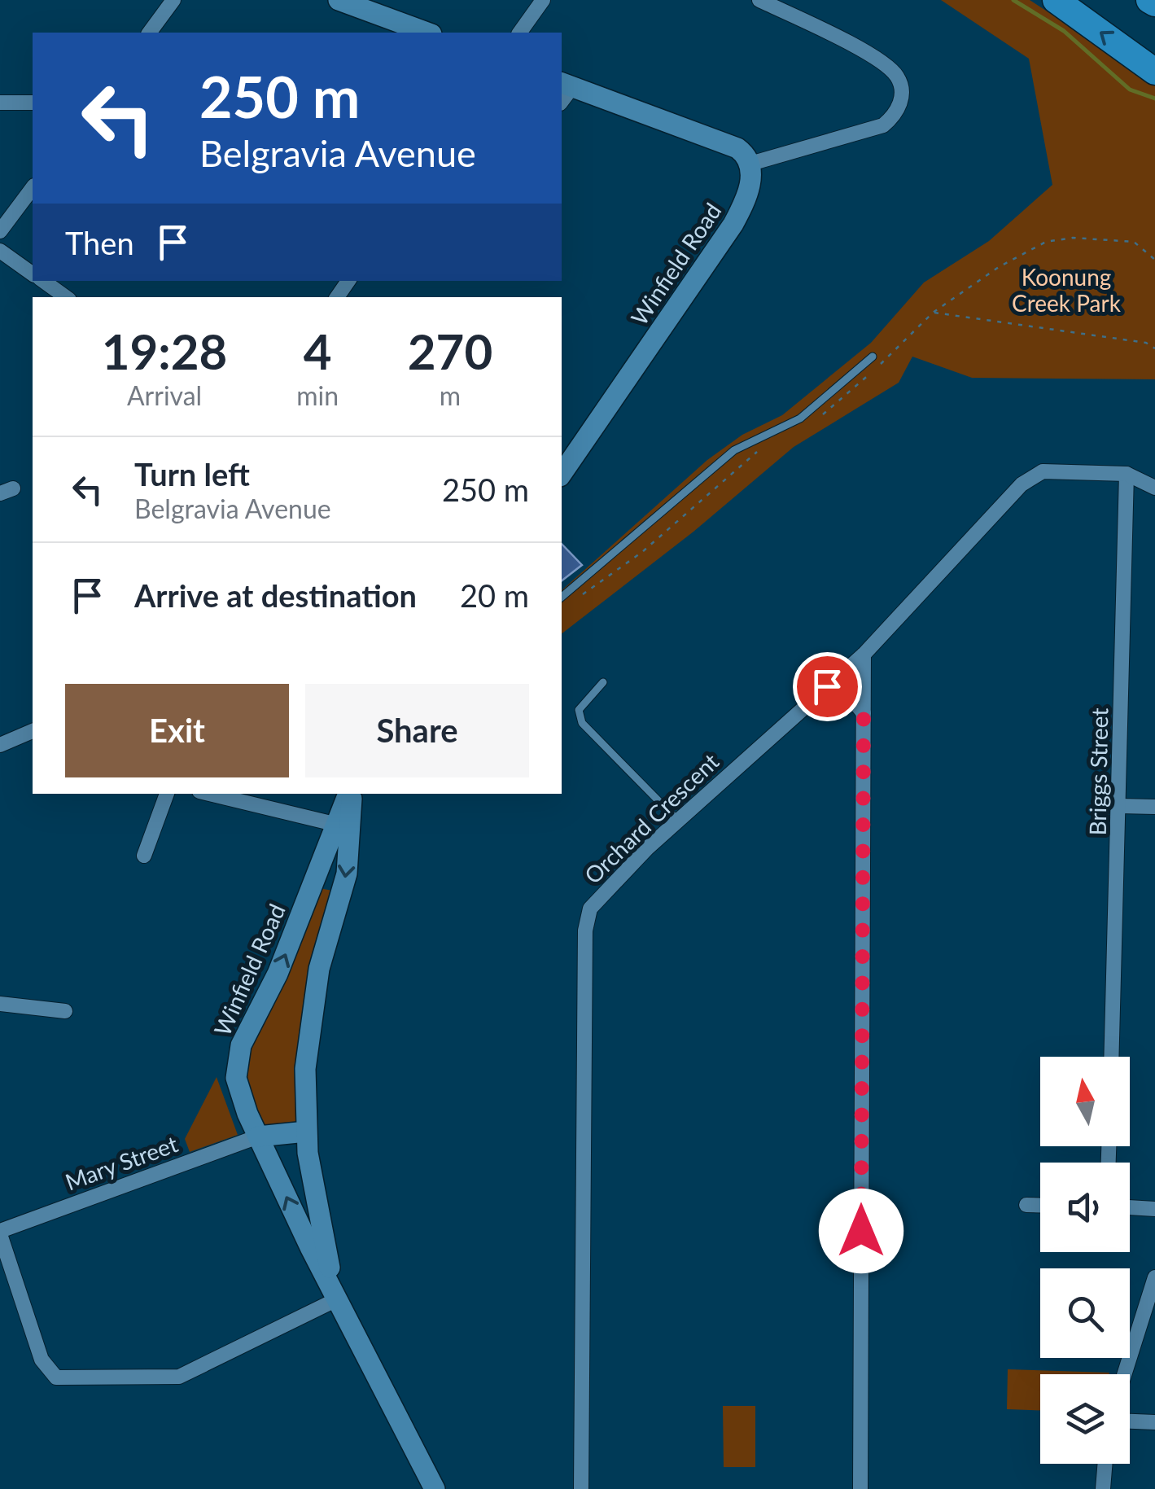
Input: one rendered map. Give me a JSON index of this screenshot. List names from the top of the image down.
{
  "streets": {
    "street": [
      "Winfield Road",
      "Briggs Street",
      "Orchard Crescent",
      "Mary Street"
    ]
  },
  "crossings": [
    ["Winfield Road", "Mary Street"],
    ["Briggs Street", "Orchard Crescent"]
  ],
  "parks": ["Koonung Creek Park"],
  "north": "top",
  "page": {
    "turn": ["250 m", "Belgravia Avenue"],
    "then": "Then",
    "eta": [
      "19:28",
      "Arrival",
      "4",
      "min",
      "270",
      "m"
    ],
    "list": [
      {
        "name": "Turn left",
        "note": "Belgravia Avenue",
        "value": "250 m"
      },
      {
        "name": "Arrive at destination",
        "value": "20 m"
      }
    ],
    "buttons": ["Exit", "Share"]
  }
}
